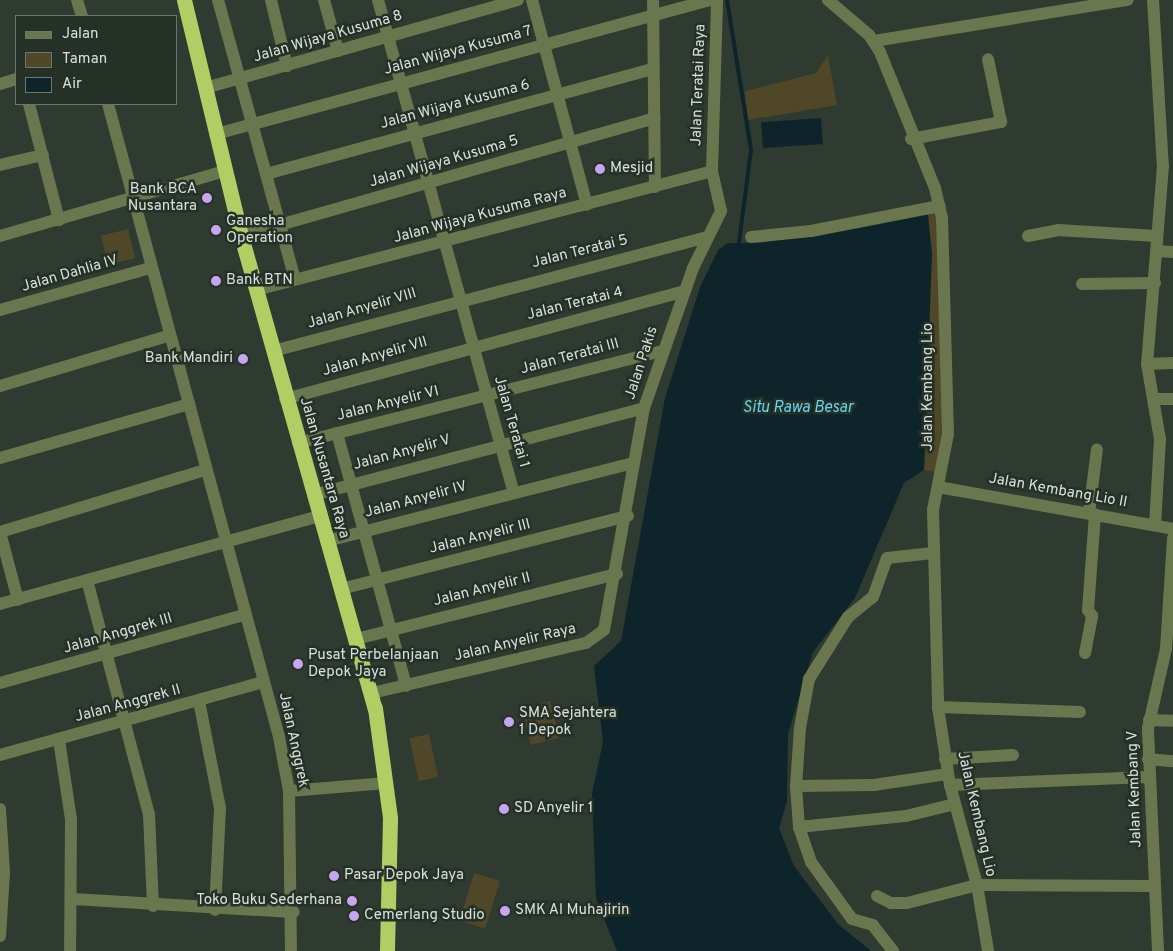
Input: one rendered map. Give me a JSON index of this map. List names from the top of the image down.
{
  "streets": {
    "highway": ["Jalan Nusantara Raya"],
    "street": [
      "Jalan Wijaya Kusuma 8",
      "Jalan Wijaya Kusuma 7",
      "Jalan Teratai Raya",
      "Jalan Wijaya Kusuma 6",
      "Jalan Wijaya Kusuma 5",
      "Jalan Wijaya Kusuma Raya",
      "Jalan Teratai 5",
      "Jalan Dahlia IV",
      "Jalan Teratai 4",
      "Jalan Anyelir VIII",
      "Jalan Anyelir VII",
      "Jalan Teratai III",
      "Jalan Pakis",
      "Jalan Kembang Lio",
      "Jalan Anyelir VI",
      "Jalan Teratai 1",
      "Jalan Anyelir V",
      "Jalan Kembang Lio II",
      "Jalan Anyelir IV",
      "Jalan Anyelir III",
      "Jalan Anyelir II",
      "Jalan Anggrek III",
      "Jalan Anyelir Raya",
      "Jalan Anggrek II",
      "Jalan Anggrek",
      "Jalan Kembang V"
    ]
  },
  "crossings": [
    ["Jalan Wijaya Kusuma 8", "Jalan Teratai 1"],
    ["Jalan Wijaya Kusuma 8", "Jalan Nusantara Raya"],
    ["Jalan Wijaya Kusuma 7", "Jalan Teratai 1"],
    ["Jalan Wijaya Kusuma 7", "Jalan Nusantara Raya"],
    ["Jalan Teratai Raya", "Jalan Wijaya Kusuma Raya"],
    ["Jalan Teratai Raya", "Jalan Pakis"],
    ["Jalan Wijaya Kusuma 6", "Jalan Teratai 1"],
    ["Jalan Wijaya Kusuma 5", "Jalan Teratai 1"],
    ["Jalan Wijaya Kusuma 5", "Jalan Nusantara Raya"],
    ["Jalan Wijaya Kusuma Raya", "Jalan Pakis"],
    ["Jalan Wijaya Kusuma Raya", "Jalan Teratai 1"],
    ["Jalan Wijaya Kusuma Raya", "Jalan Nusantara Raya"],
    ["Jalan Teratai 5", "Jalan Anyelir VIII"],
    ["Jalan Teratai 5", "Jalan Pakis"],
    ["Jalan Teratai 5", "Jalan Teratai 1"],
    ["Jalan Dahlia IV", "Jalan Anggrek"],
    ["Jalan Teratai 4", "Jalan Anyelir VII"],
    ["Jalan Teratai 4", "Jalan Pakis"],
    ["Jalan Teratai 4", "Jalan Teratai 1"],
    ["Jalan Anyelir VIII", "Jalan Teratai 1"],
    ["Jalan Anyelir VIII", "Jalan Nusantara Raya"],
    ["Jalan Anyelir VII", "Jalan Teratai 1"],
    ["Jalan Anyelir VII", "Jalan Nusantara Raya"],
    ["Jalan Teratai III", "Jalan Pakis"],
    ["Jalan Teratai III", "Jalan Anyelir VI"],
    ["Jalan Teratai III", "Jalan Teratai 1"],
    ["Jalan Pakis", "Jalan Teratai 1"],
    ["Jalan Pakis", "Jalan Anyelir V"],
    ["Jalan Pakis", "Jalan Anyelir III"],
    ["Jalan Pakis", "Jalan Anyelir II"],
    ["Jalan Pakis", "Jalan Anyelir Raya"],
    ["Jalan Kembang Lio", "Jalan Kembang Lio II"],
    ["Jalan Anyelir VI", "Jalan Teratai 1"],
    ["Jalan Anyelir VI", "Jalan Nusantara Raya"],
    ["Jalan Teratai 1", "Jalan Anyelir V"],
    ["Jalan Teratai 1", "Jalan Anyelir IV"],
    ["Jalan Anyelir V", "Jalan Nusantara Raya"],
    ["Jalan Nusantara Raya", "Jalan Anyelir IV"],
    ["Jalan Nusantara Raya", "Jalan Anyelir III"],
    ["Jalan Nusantara Raya", "Jalan Anyelir II"],
    ["Jalan Nusantara Raya", "Jalan Anyelir Raya"],
    ["Jalan Anyelir II", "Jalan Anyelir Raya"],
    ["Jalan Anggrek III", "Jalan Anggrek"],
    ["Jalan Anggrek II", "Jalan Anggrek"]
  ],
  "water": ["Situ Rawa Besar"],
  "places": [
    "Mesjid",
    "Bank BCA Nusantara",
    "Ganesha Operation",
    "Bank BTN",
    "Bank Mandiri",
    "Pusat Perbelanjaan Depok Jaya",
    "SMA Sejahtera 1 Depok",
    "SD Anyelir 1",
    "Pasar Depok Jaya",
    "Toko Buku Sederhana",
    "SMK Al Muhajirin",
    "Cemerlang Studio"
  ],
  "legend": ["Jalan", "Taman", "Air"]
}
